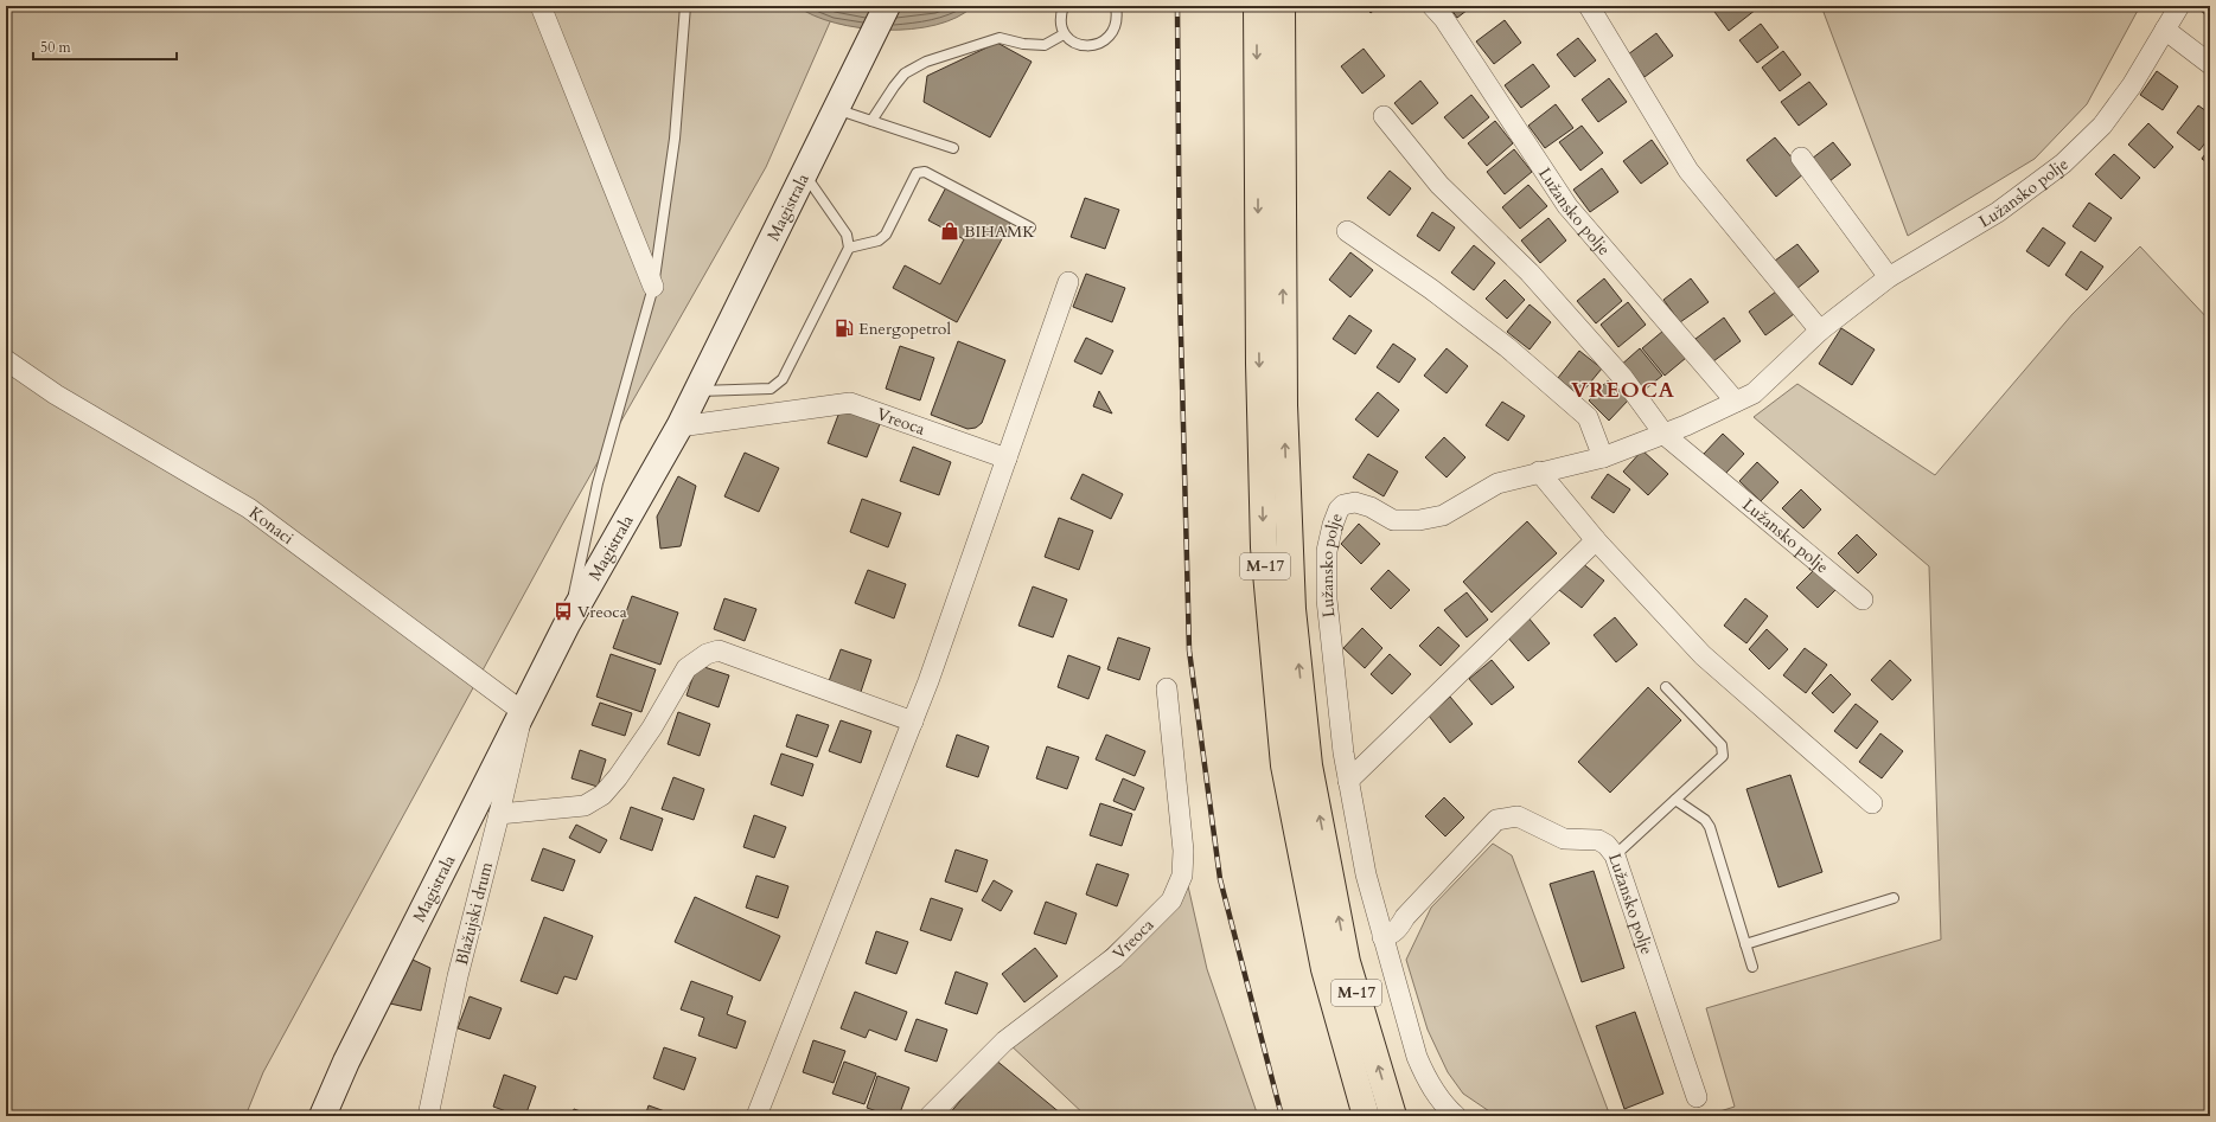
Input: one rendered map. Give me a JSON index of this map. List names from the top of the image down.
{
  "streets": {
    "highway": ["M-17"],
    "main road": ["Magistrala"],
    "street": [
      "Lužansko polje",
      "Vreoca",
      "Konaci",
      "Blažujski drum"
    ]
  },
  "crossings": [
    ["Magistrala", "Vreoca"],
    ["Magistrala", "Konaci"],
    ["Magistrala", "Blažujski drum"],
    ["Konaci", "Blažujski drum"]
  ],
  "districts": ["VREOCA"],
  "places": {
    "shop": ["BIHAMK"],
    "fuel station": ["Energopetrol"],
    "bus stop": ["Vreoca"]
  },
  "scale_bar": "50 m"
}
